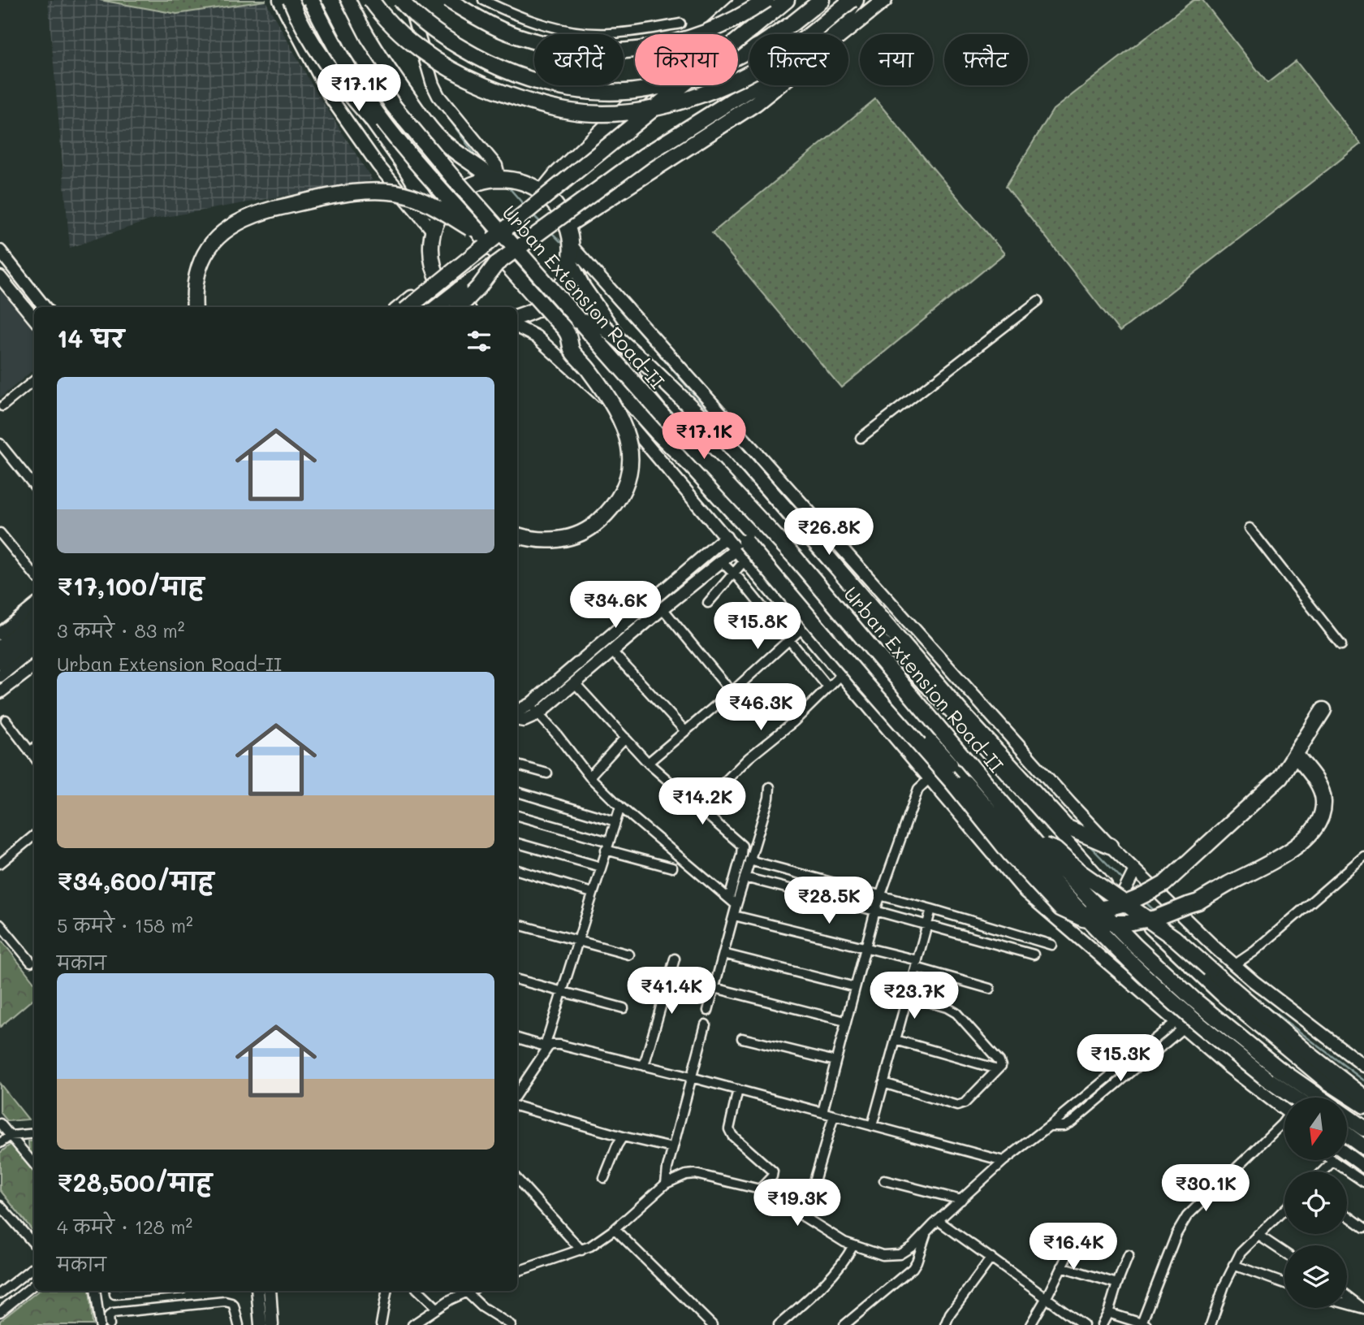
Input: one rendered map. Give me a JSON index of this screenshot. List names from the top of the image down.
{
  "streets": {
    "highway": ["Urban Extension Road-II"]
  },
  "north": "bottom",
  "page": {
    "chip": [
      "खरीदें",
      "किराया",
      "फ़िल्टर",
      "नया",
      "फ़्लैट"
    ],
    "price": [
      "₹17.1K",
      "₹17.1K",
      "₹26.8K",
      "₹34.6K",
      "₹15.8K",
      "₹46.3K",
      "₹14.2K",
      "₹28.5K",
      "₹41.4K",
      "₹23.7K",
      "₹15.3K",
      "₹30.1K",
      "₹19.3K",
      "₹16.4K"
    ],
    "heading": "14 घर",
    "list": [
      {
        "name": "₹17,100/माह",
        "note": "3 कमरे · 83 m² · Urban Extension Road-II"
      },
      {
        "name": "₹34,600/माह",
        "note": "5 कमरे · 158 m² · मकान"
      },
      {
        "name": "₹28,500/माह",
        "note": "4 कमरे · 128 m² · मकान"
      }
    ]
  }
}
